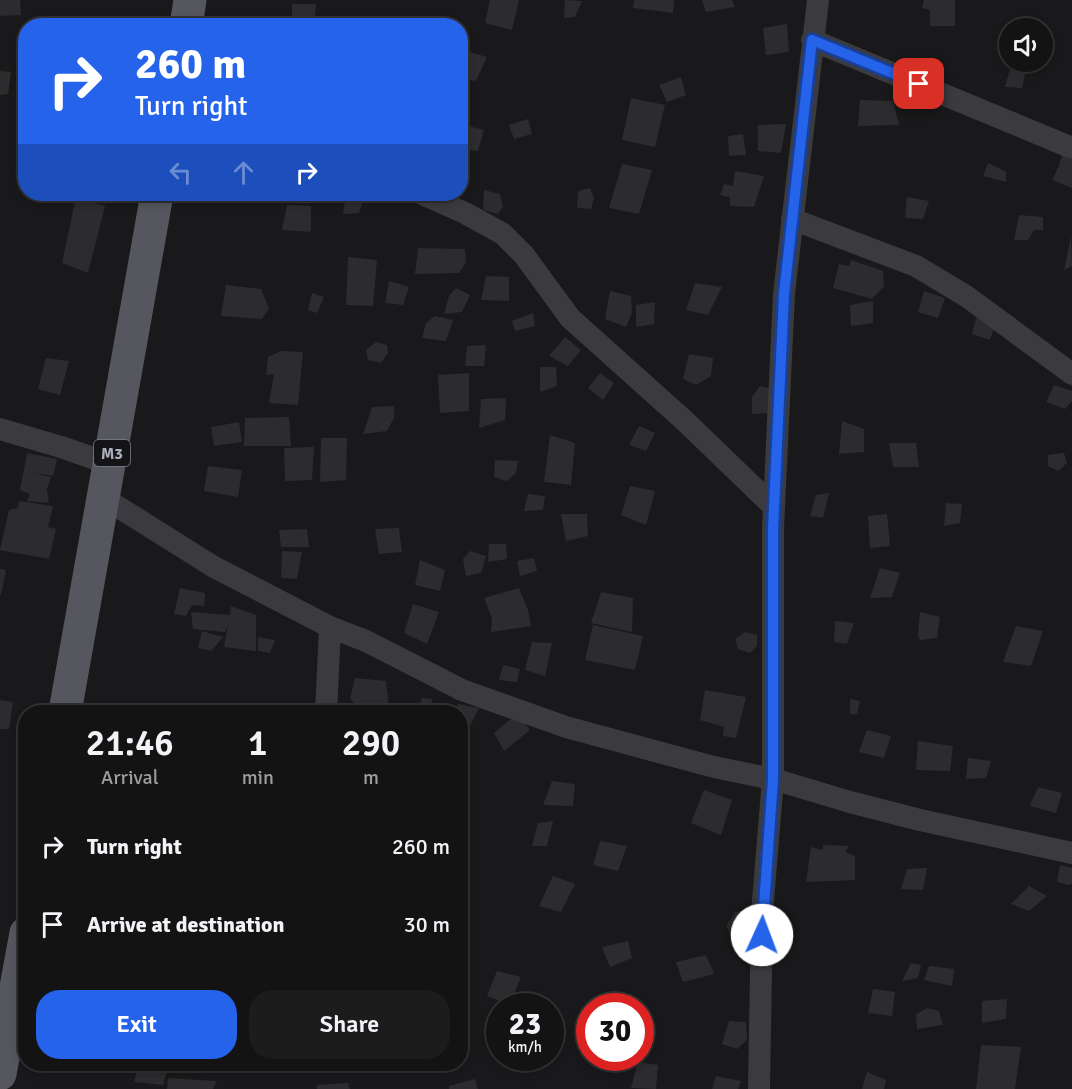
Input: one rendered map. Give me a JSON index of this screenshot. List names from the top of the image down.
{
  "streets": {
    "main road": ["M3"]
  },
  "page": {
    "turn": ["260 m", "Turn right"],
    "eta": [
      "21:46",
      "Arrival",
      "1",
      "min",
      "290",
      "m"
    ],
    "list": [
      {
        "name": "Turn right",
        "value": "260 m"
      },
      {
        "name": "Arrive at destination",
        "value": "30 m"
      }
    ],
    "buttons": ["Exit", "Share"],
    "speed": "23 km/h",
    "limit": "30"
  }
}
